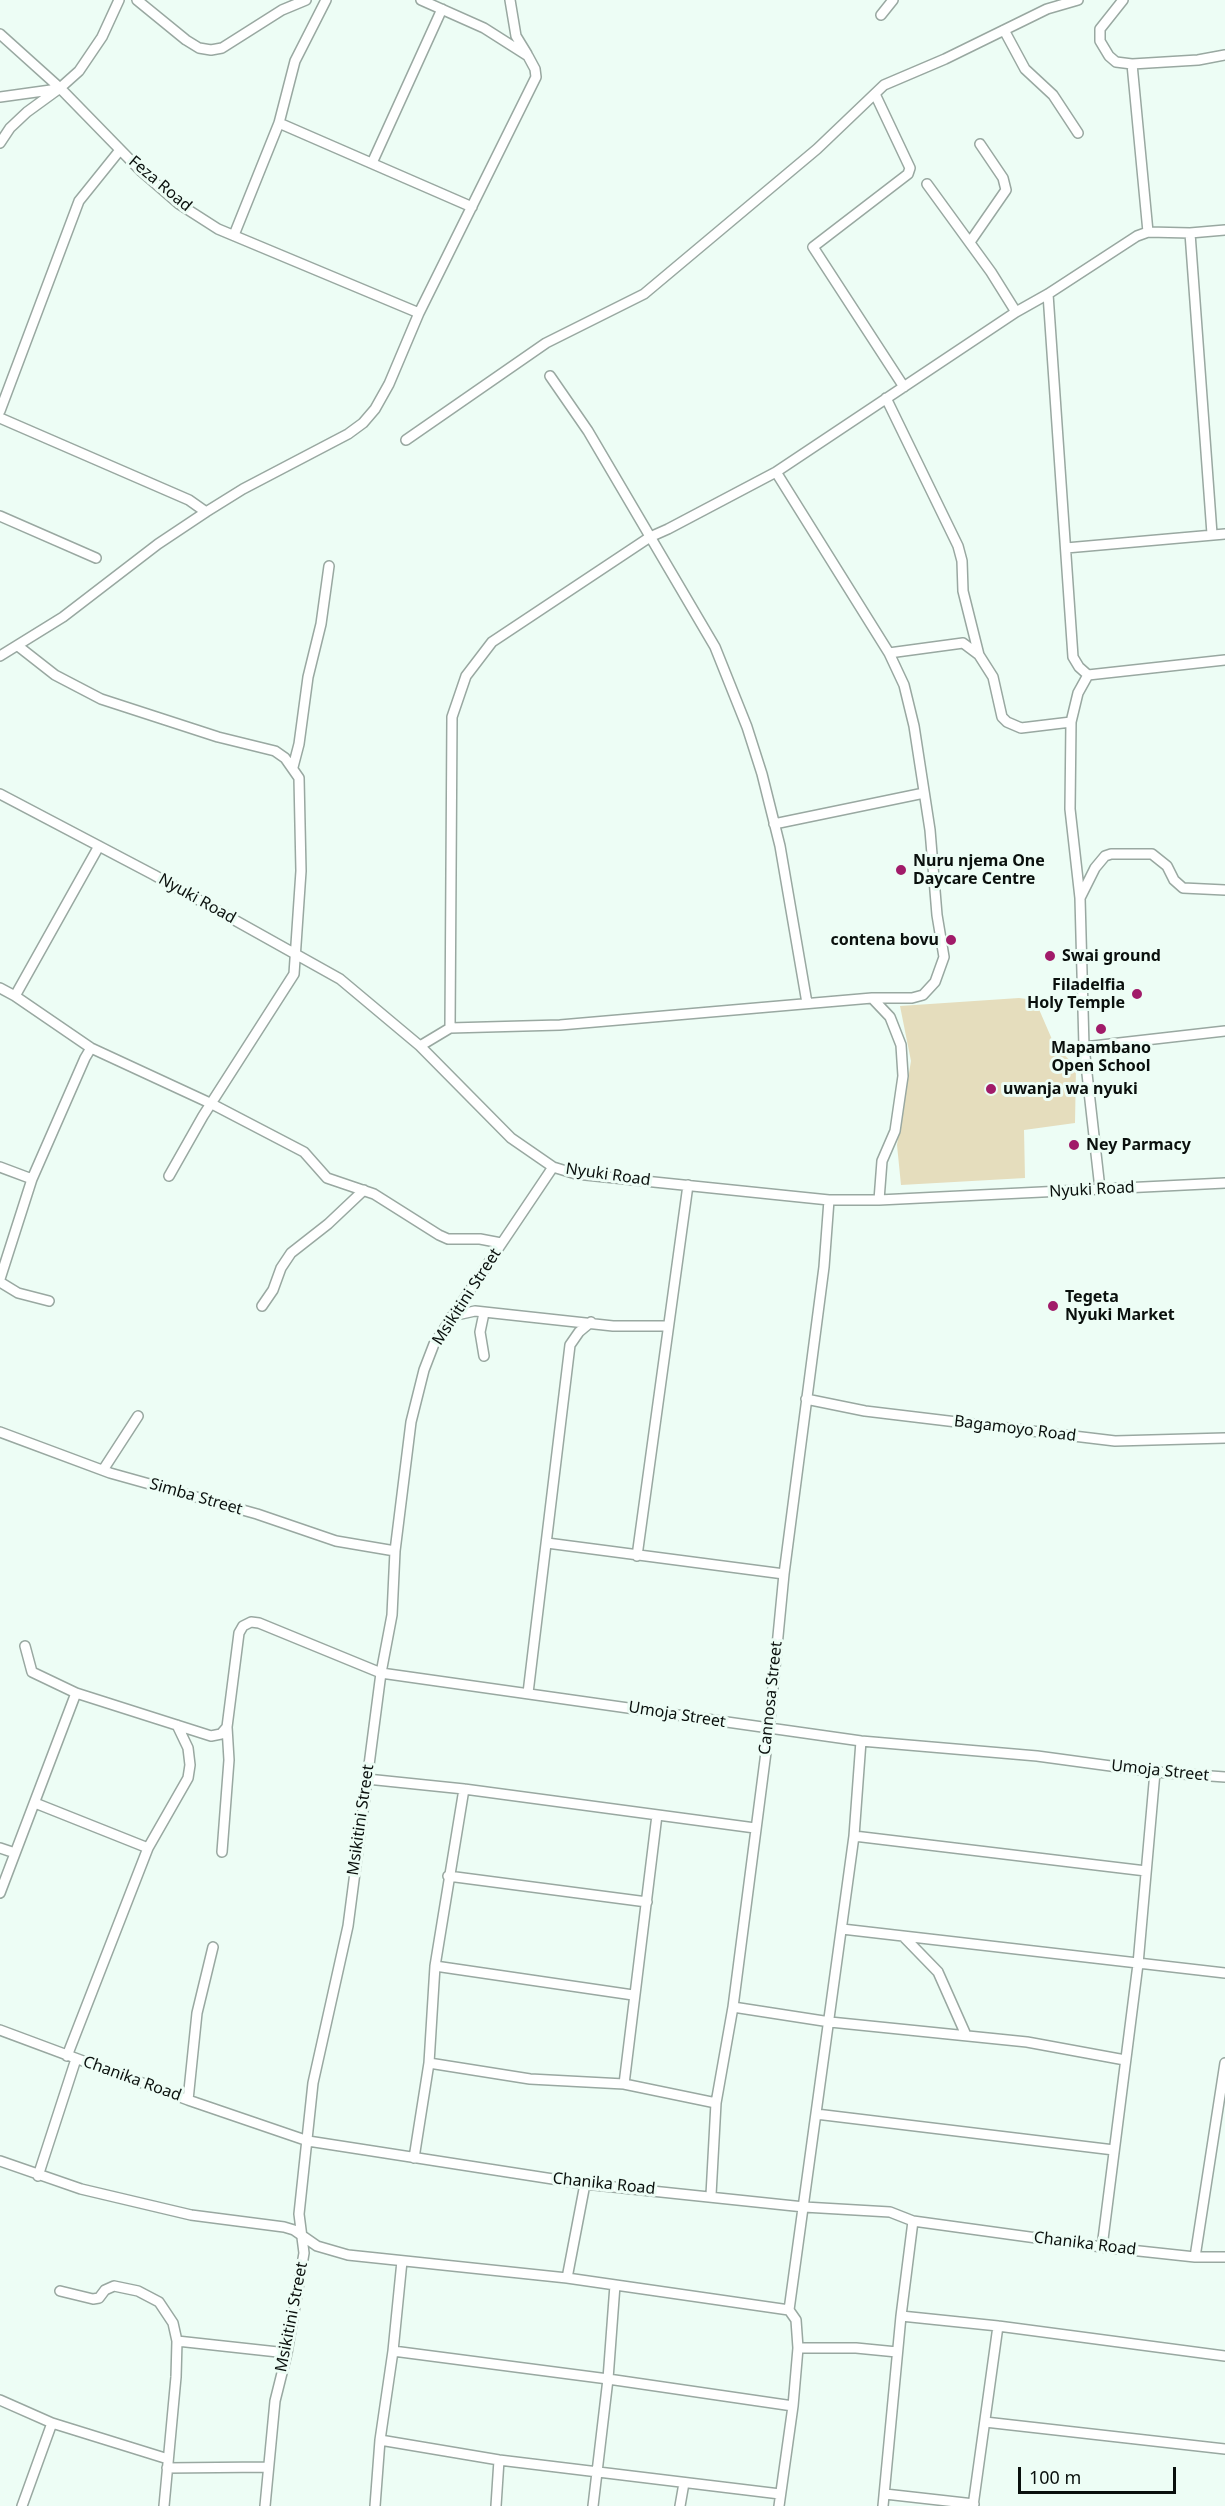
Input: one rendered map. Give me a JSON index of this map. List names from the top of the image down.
{
  "streets": {
    "street": [
      "Feza Road",
      "Nyuki Road",
      "Msikitini Street",
      "Bagamoyo Road",
      "Simba Street",
      "Cannosa Street",
      "Umoja Street",
      "Chanika Road"
    ]
  },
  "crossings": [
    ["Nyuki Road", "Msikitini Street"],
    ["Nyuki Road", "Cannosa Street"],
    ["Msikitini Street", "Simba Street"],
    ["Msikitini Street", "Umoja Street"],
    ["Msikitini Street", "Chanika Road"],
    ["Bagamoyo Road", "Cannosa Street"],
    ["Cannosa Street", "Umoja Street"],
    ["Cannosa Street", "Chanika Road"]
  ],
  "places": [
    "Nuru njema One Daycare Centre",
    "contena bovu",
    "Swai ground",
    "Filadelfia Holy Temple",
    "Mapambano Open School",
    "uwanja wa nyuki",
    "Ney Parmacy",
    "Tegeta Nyuki Market"
  ],
  "scale_bar": "100 m"
}
